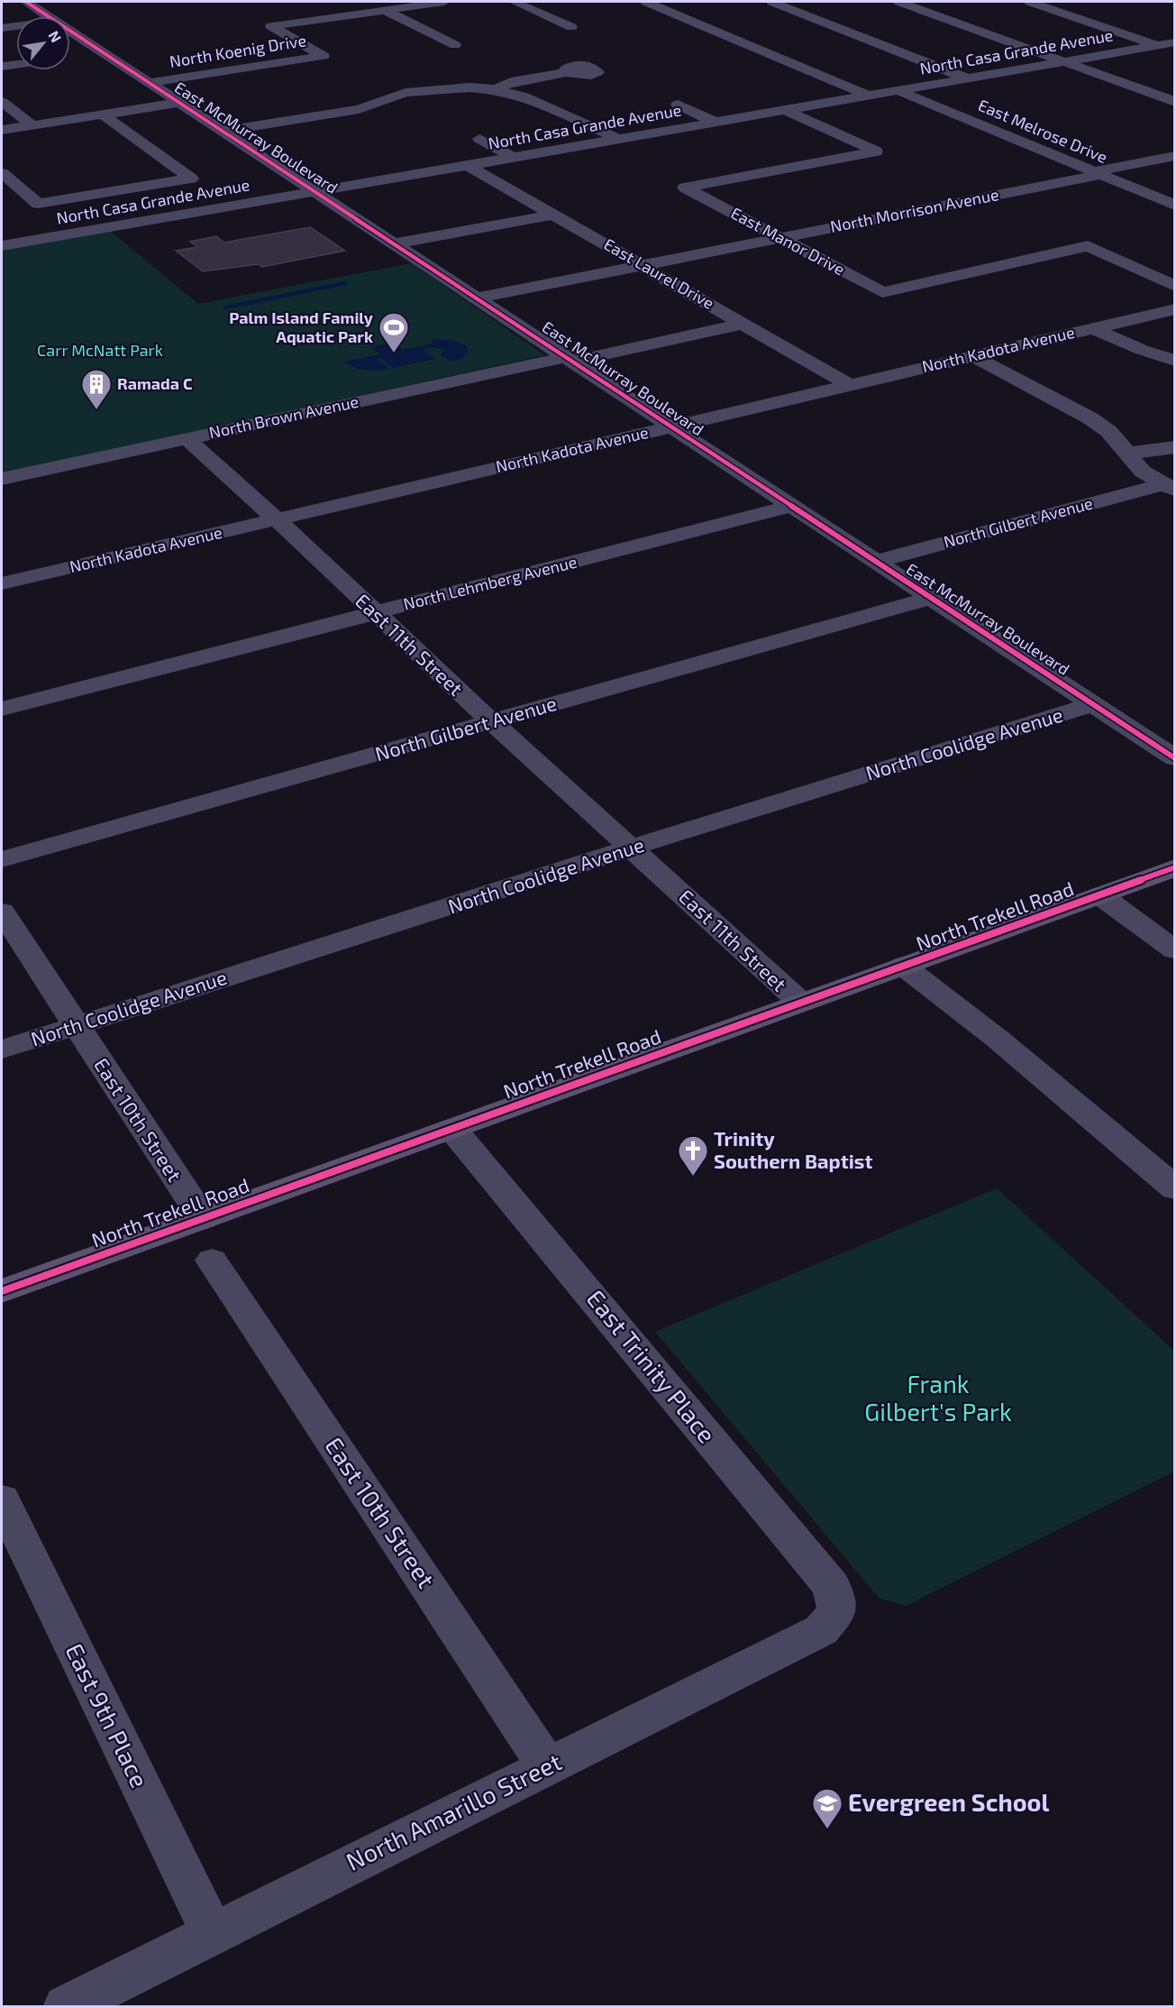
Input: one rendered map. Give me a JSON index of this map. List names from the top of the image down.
{
  "streets": {
    "main road": ["North Trekell Road"],
    "street": [
      "North Koenig Drive",
      "North Casa Grande Avenue",
      "East Melrose Drive",
      "East McMurray Boulevard",
      "North Morrison Avenue",
      "East Manor Drive",
      "East Laurel Drive",
      "North Kadota Avenue",
      "North Brown Avenue",
      "North Gilbert Avenue",
      "North Lehmberg Avenue",
      "East 11th Street",
      "North Coolidge Avenue",
      "East 10th Street",
      "East Trinity Place",
      "East 9th Place",
      "North Amarillo Street"
    ]
  },
  "crossings": [
    ["North Koenig Drive", "East McMurray Boulevard"],
    ["North Casa Grande Avenue", "East Melrose Drive"],
    ["North Casa Grande Avenue", "East McMurray Boulevard"],
    ["North Casa Grande Avenue", "East Manor Drive"],
    ["North Casa Grande Avenue", "East Laurel Drive"],
    ["East Melrose Drive", "North Morrison Avenue"],
    ["East McMurray Boulevard", "North Morrison Avenue"],
    ["East McMurray Boulevard", "North Kadota Avenue"],
    ["East McMurray Boulevard", "North Brown Avenue"],
    ["East McMurray Boulevard", "North Gilbert Avenue"],
    ["East McMurray Boulevard", "North Lehmberg Avenue"],
    ["East McMurray Boulevard", "North Coolidge Avenue"],
    ["North Morrison Avenue", "East Manor Drive"],
    ["North Morrison Avenue", "East Laurel Drive"],
    ["East Laurel Drive", "North Kadota Avenue"],
    ["East Laurel Drive", "North Brown Avenue"],
    ["North Kadota Avenue", "East 11th Street"],
    ["North Brown Avenue", "East 11th Street"],
    ["North Gilbert Avenue", "East 11th Street"],
    ["North Lehmberg Avenue", "East 11th Street"],
    ["East 11th Street", "North Coolidge Avenue"],
    ["East 11th Street", "North Trekell Road"],
    ["North Coolidge Avenue", "East 10th Street"],
    ["North Trekell Road", "East 10th Street"],
    ["North Trekell Road", "East Trinity Place"],
    ["East 10th Street", "North Amarillo Street"],
    ["East Trinity Place", "North Amarillo Street"],
    ["East 9th Place", "North Amarillo Street"]
  ],
  "parks": ["Carr McNatt Park", "Frank Gilbert's Park"],
  "places": {
    "sports": ["Palm Island Family Aquatic Park"],
    "building": ["Ramada C"],
    "church": ["Trinity Southern Baptist"],
    "school or university": ["Evergreen School"]
  },
  "north": "top right"
}
